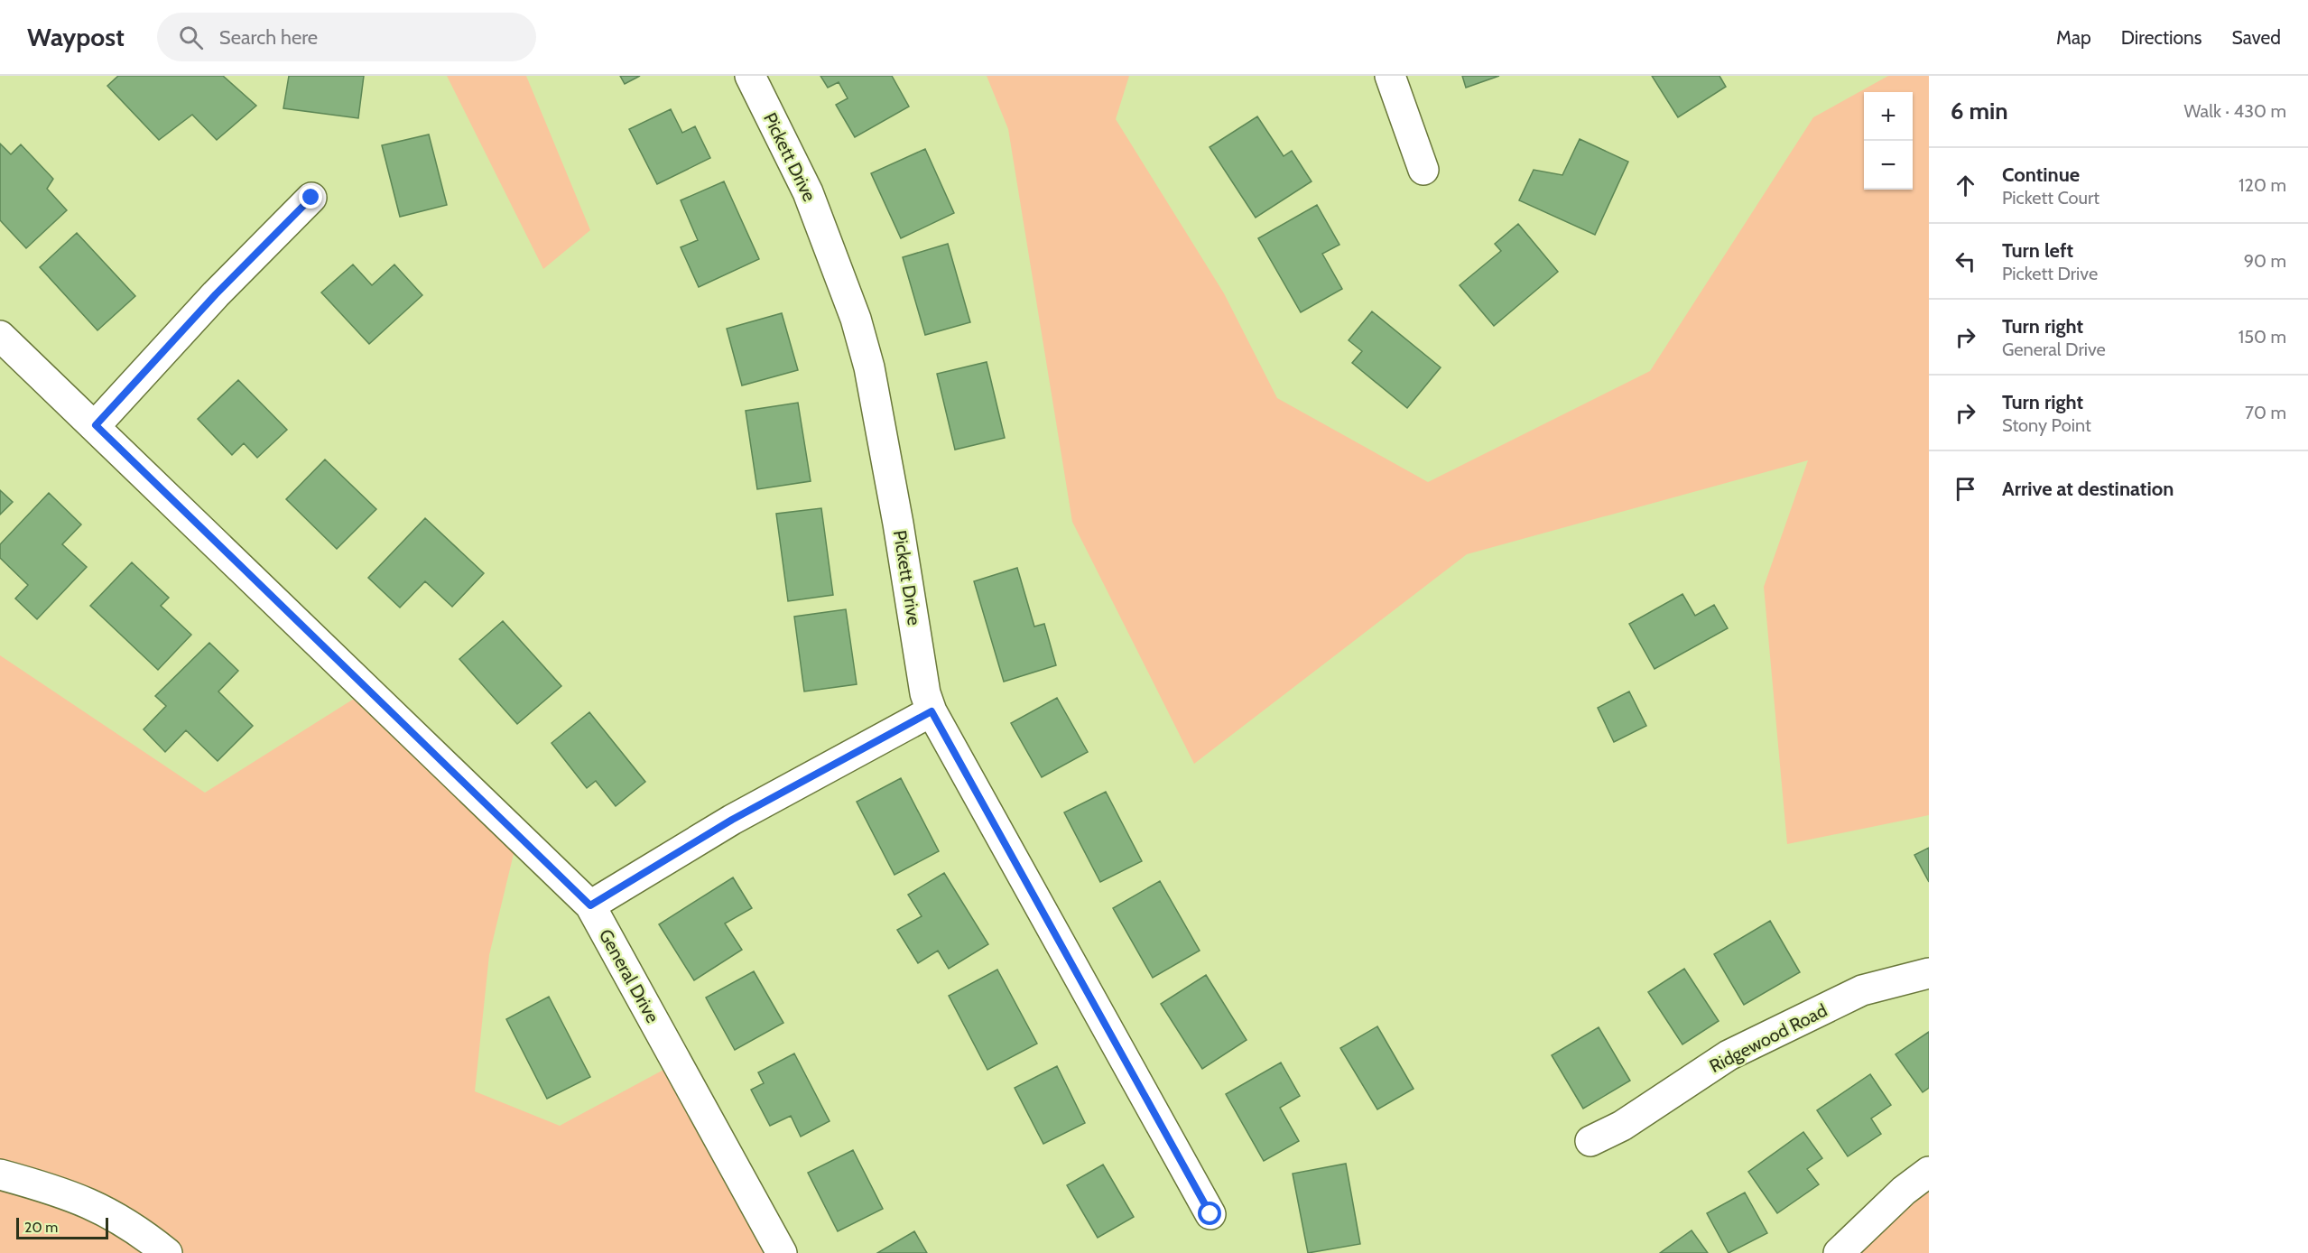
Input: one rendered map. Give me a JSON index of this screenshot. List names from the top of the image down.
{
  "streets": {
    "street": ["Pickett Drive", "General Drive", "Ridgewood Road"]
  },
  "scale_bar": "20 m",
  "page": {
    "header": "Waypost",
    "search": "Search here",
    "nav": ["Map", "Directions", "Saved"],
    "heading": ["6 min", "Walk · 430 m"],
    "map_buttons": ["+", "−"],
    "list": [
      ["Continue", "Pickett Court", "120 m"],
      ["Turn left", "Pickett Drive", "90 m"],
      ["Turn right", "General Drive", "150 m"],
      ["Turn right", "Stony Point", "70 m"],
      "Arrive at destination"
    ],
    "scale": "20 m"
  }
}
